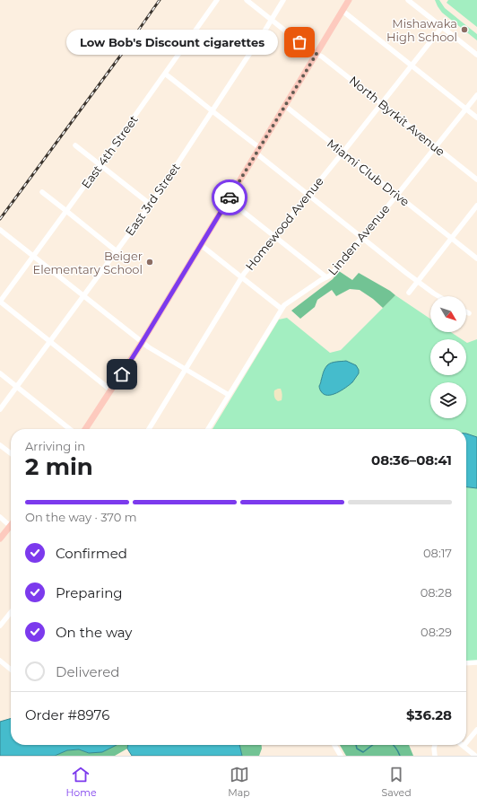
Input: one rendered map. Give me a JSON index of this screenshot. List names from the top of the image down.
{
  "streets": {
    "street": [
      "North Byrkit Avenue",
      "East 4th Street",
      "Miami Club Drive",
      "East 3rd Street",
      "Homewood Avenue",
      "Linden Avenue"
    ]
  },
  "crossings": [
    ["North Byrkit Avenue", "East 3rd Street"],
    ["North Byrkit Avenue", "Homewood Avenue"],
    ["North Byrkit Avenue", "Linden Avenue"],
    ["Miami Club Drive", "Homewood Avenue"],
    ["Miami Club Drive", "Linden Avenue"]
  ],
  "places": ["Mishawaka High School", "Low Bob's Discount cigarettes", "Beiger Elementary School"],
  "north": "bottom right",
  "page": {
    "bubble": "Low Bob's Discount cigarettes",
    "heading": ["2 min", "Arriving in", "08:36–08:41"],
    "panel": ["Order #8976", "$36.28"],
    "bar": "On the way · 370 m",
    "list": [
      ["Confirmed", "08:17"],
      ["Preparing", "08:28"],
      ["On the way", "08:29"],
      "Delivered"
    ],
    "tabs": ["Home", "Map", "Saved"]
  }
}
